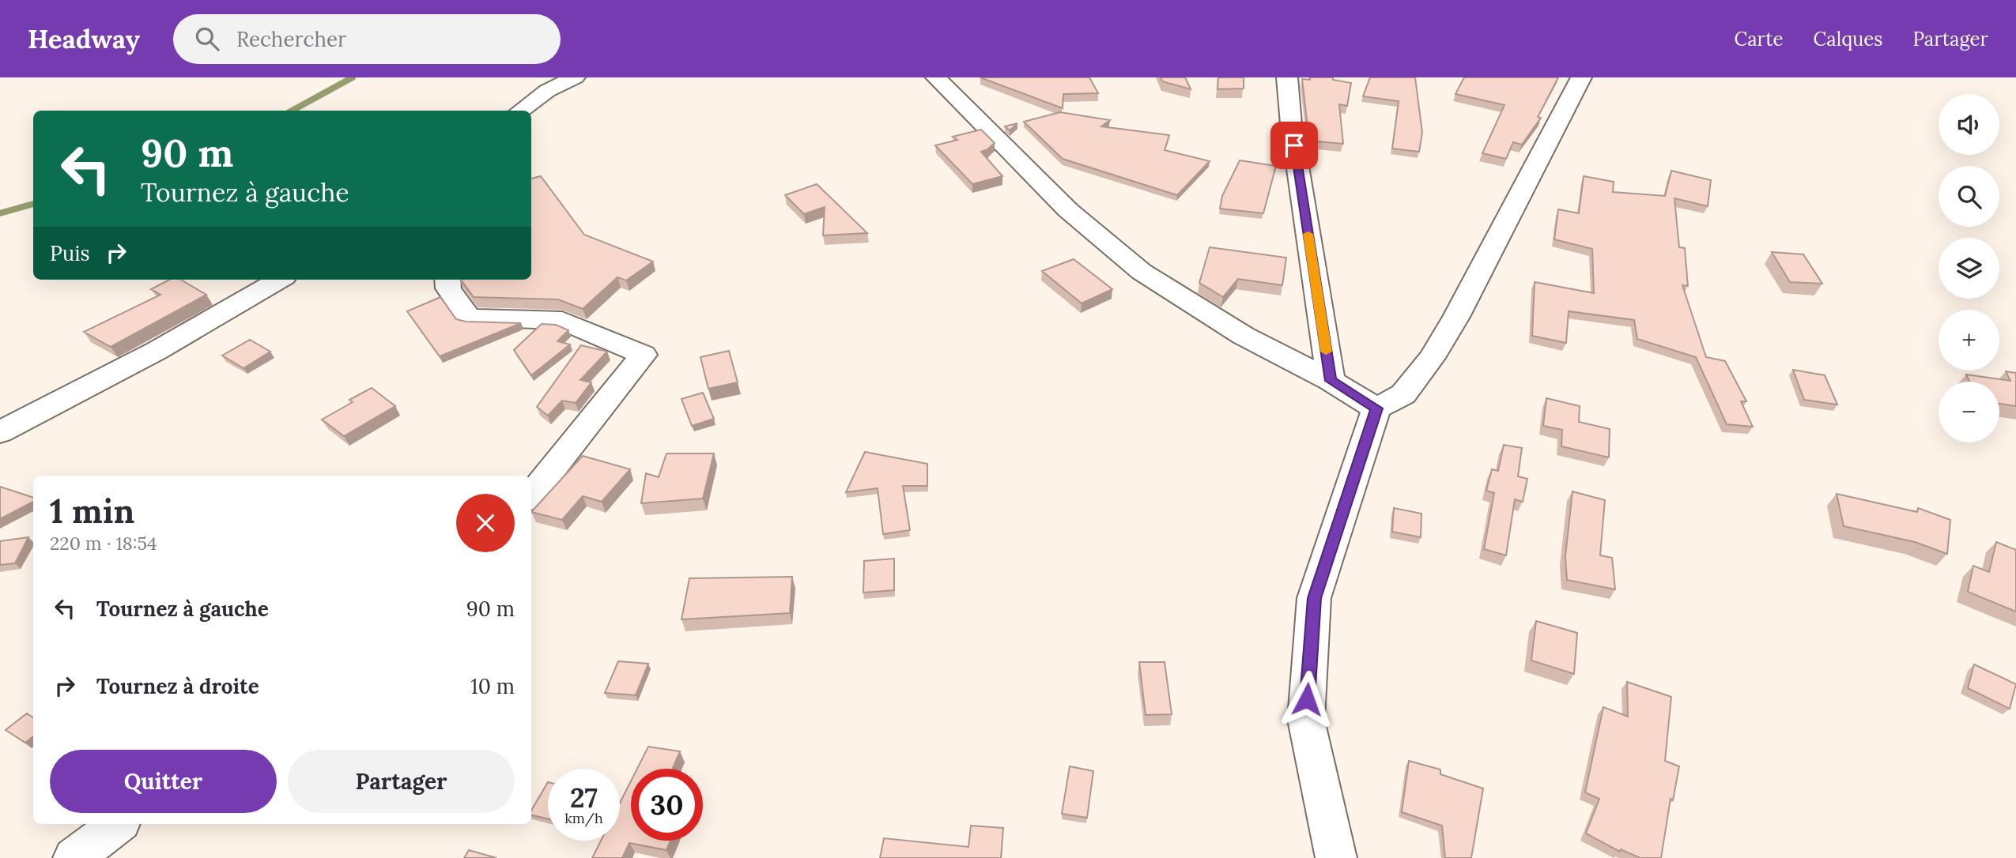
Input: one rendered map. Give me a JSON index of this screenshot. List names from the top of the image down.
{
  "page": {
    "header": "Headway",
    "search": "Rechercher",
    "nav": ["Carte", "Calques", "Partager"],
    "map_buttons": ["+", "−"],
    "turn": ["90 m", "Tournez à gauche"],
    "then": "Puis",
    "heading": ["1 min", "220 m · 18:54"],
    "list": [
      {
        "name": "Tournez à gauche",
        "value": "90 m"
      },
      {
        "name": "Tournez à droite",
        "value": "10 m"
      }
    ],
    "buttons": ["Quitter", "Partager"],
    "speed": "27 km/h",
    "limit": "30"
  }
}
